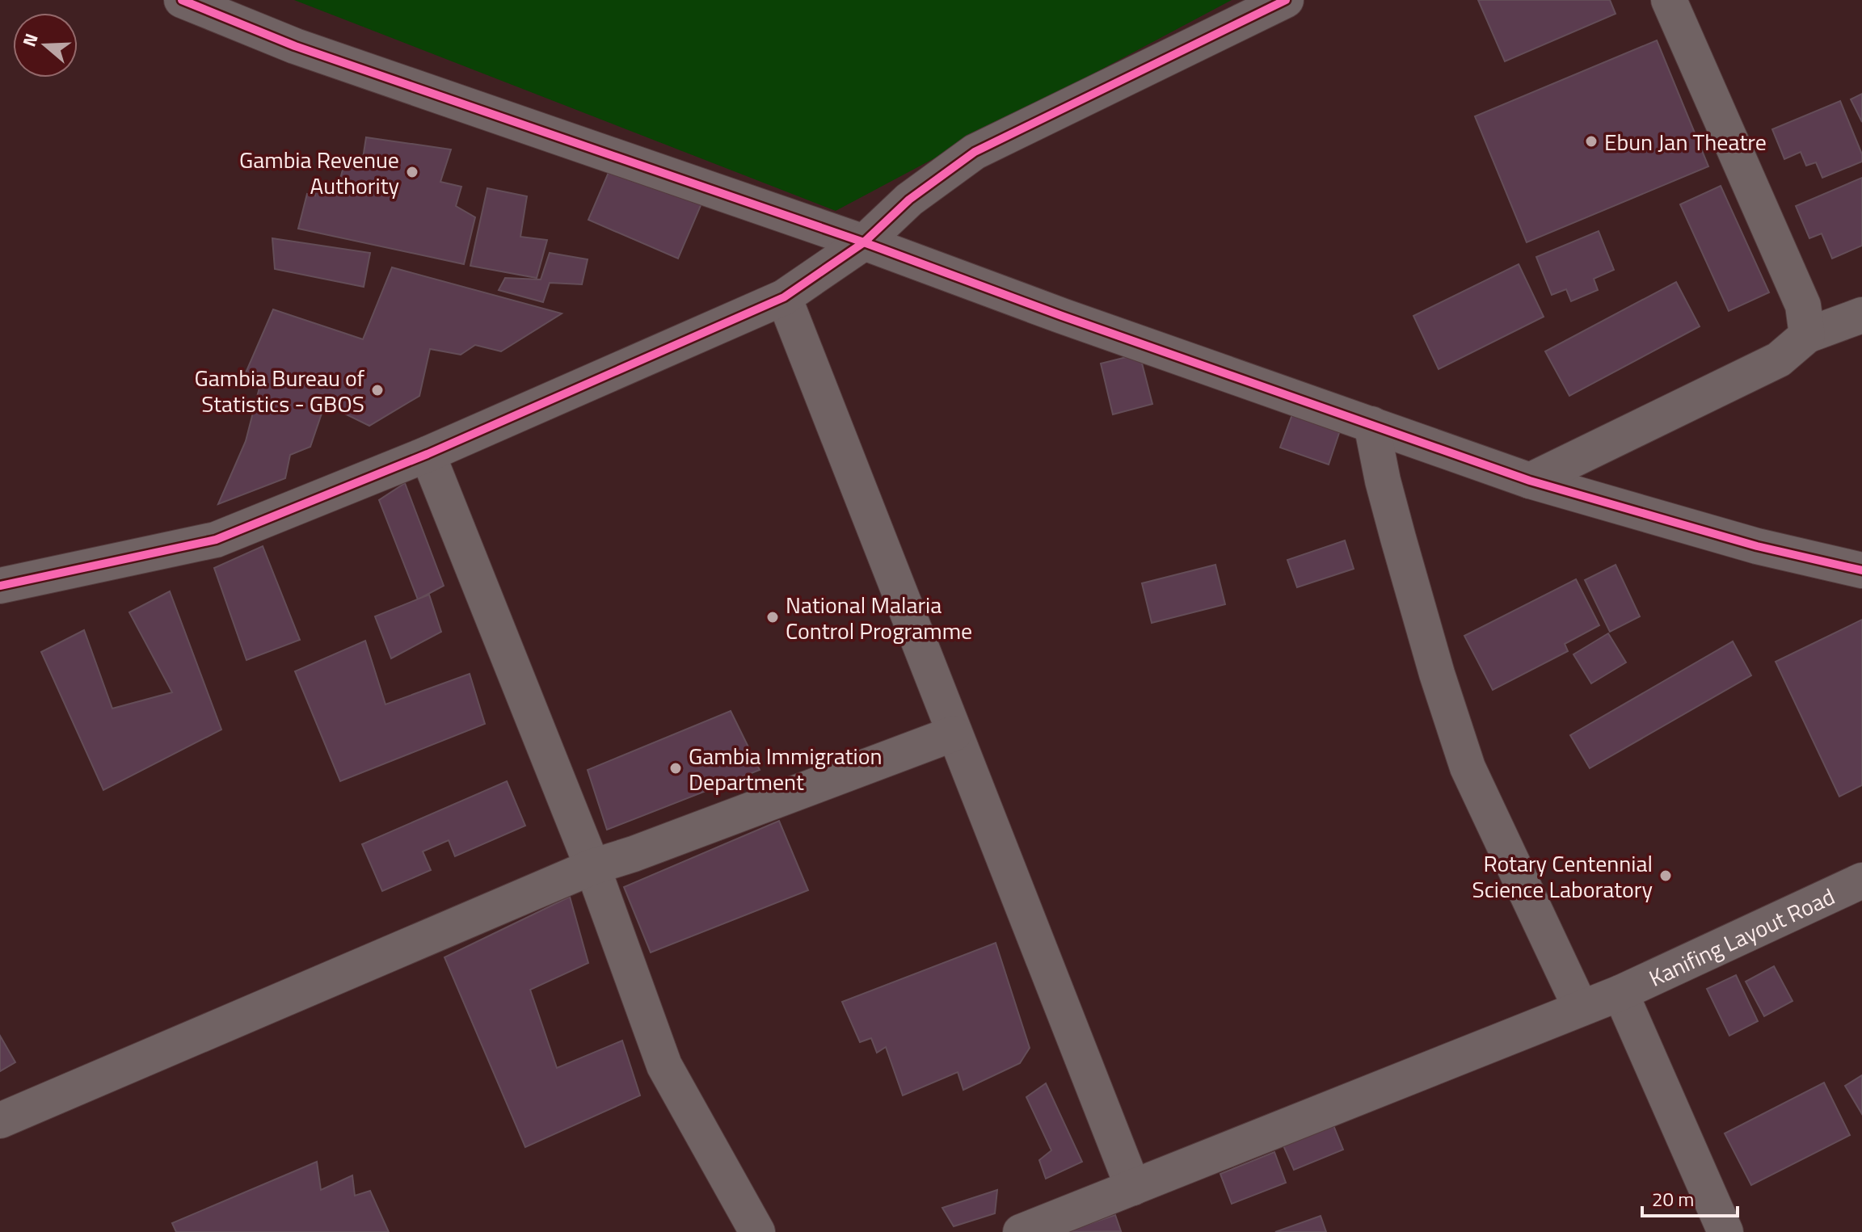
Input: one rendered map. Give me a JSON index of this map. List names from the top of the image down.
{
  "streets": {
    "street": ["Kanifing Layout Road"]
  },
  "places": [
    "Ebun Jan Theatre",
    "Gambia Revenue Authority",
    "Gambia Bureau of Statistics - GBOS",
    "National Malaria Control Programme",
    "Gambia Immigration Department",
    "Rotary Centennial Science Laboratory"
  ],
  "scale_bar": "20 m",
  "north": "left"
}
